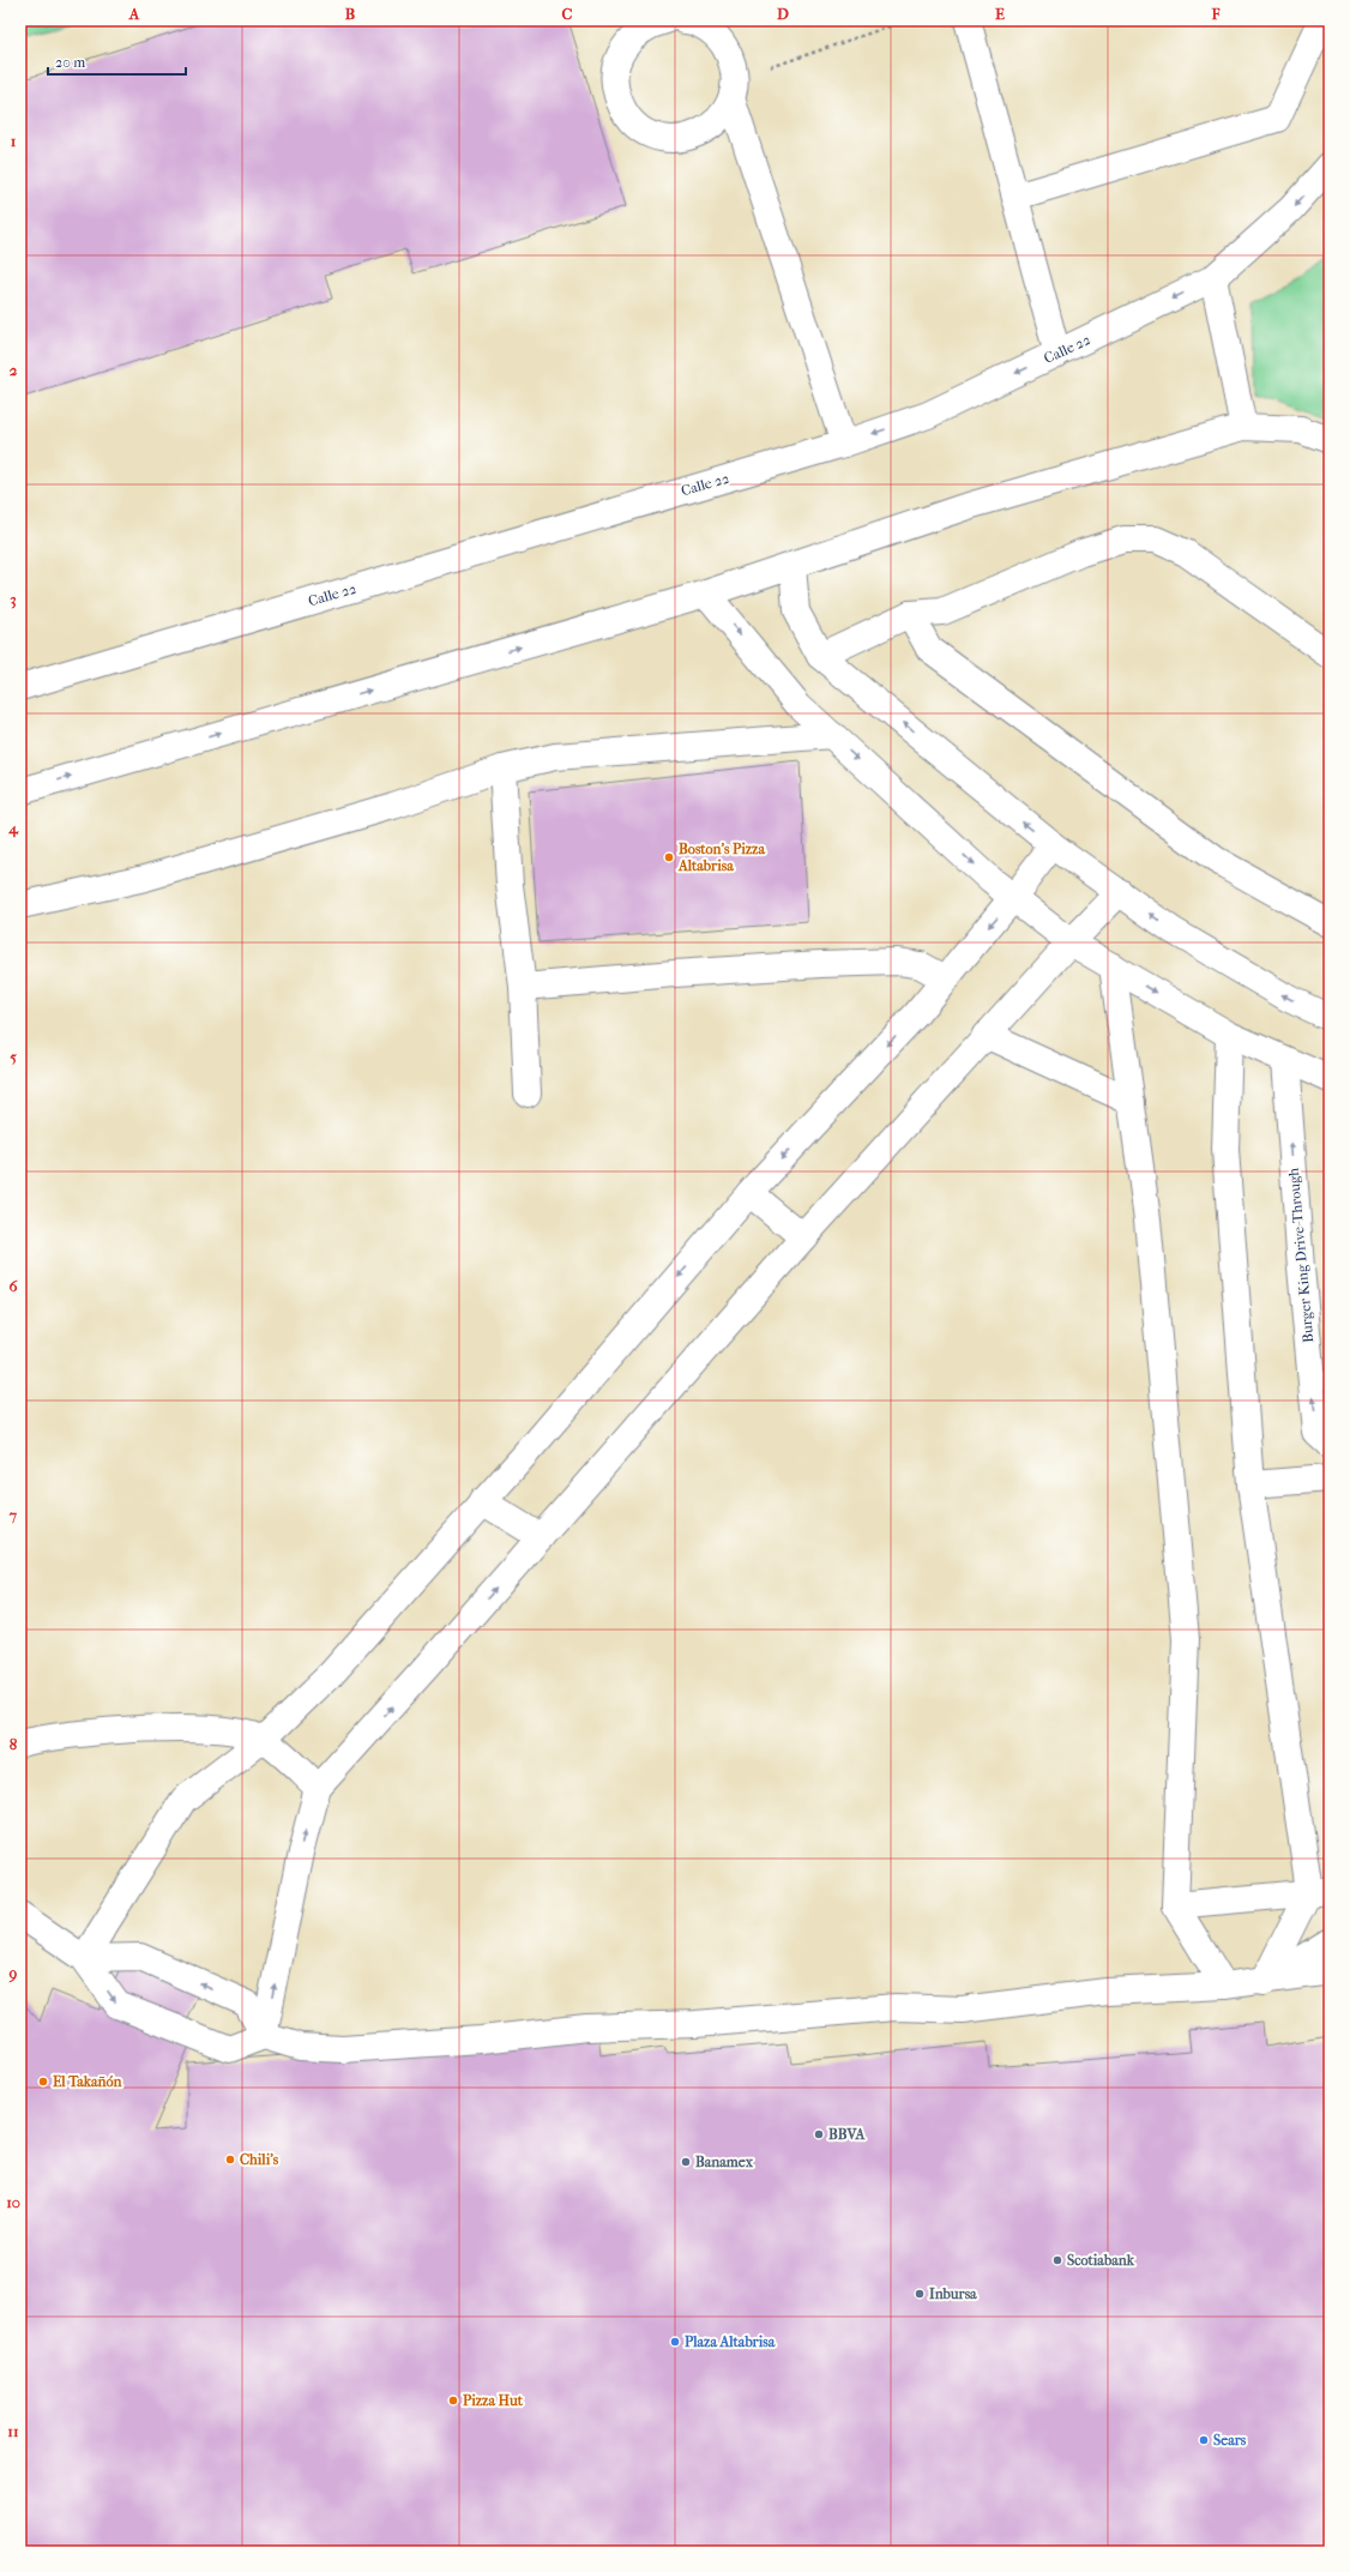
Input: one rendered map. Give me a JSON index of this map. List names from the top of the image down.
{
  "streets": {
    "street": ["Calle 22", "Burger King Drive-Through"]
  },
  "places": [
    "Boston's Pizza Altabrisa",
    "El Takañón",
    "BBVA",
    "Chili's",
    "Banamex",
    "Scotiabank",
    "Inbursa",
    "Plaza Altabrisa",
    "Pizza Hut",
    "Sears"
  ],
  "scale_bar": "20 m",
  "grid": {
    "columns": [
      "A",
      "B",
      "C",
      "D",
      "E",
      "F"
    ],
    "rows": [
      "1",
      "2",
      "3",
      "4",
      "5",
      "6",
      "7",
      "8",
      "9",
      "10",
      "11"
    ]
  }
}
